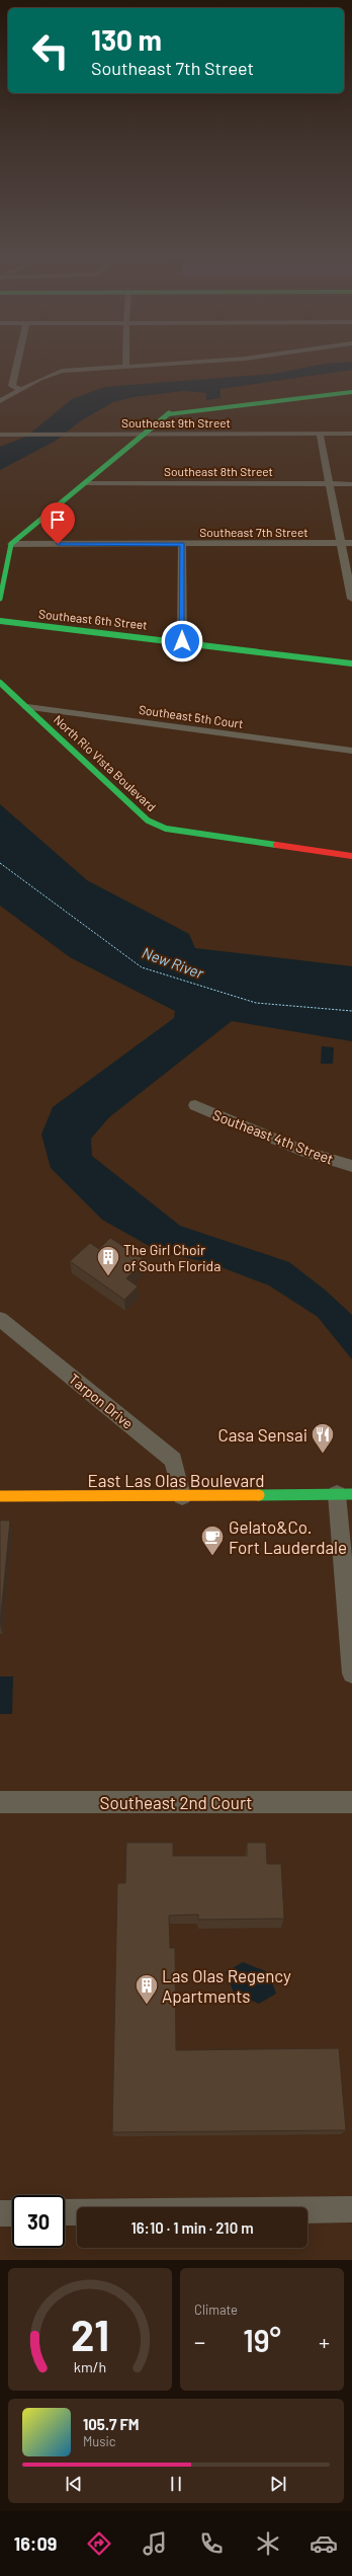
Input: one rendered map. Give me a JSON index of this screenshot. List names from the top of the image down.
{
  "streets": {
    "street": [
      "Southeast 9th Street",
      "Southeast 8th Street",
      "Southeast 7th Street",
      "Southeast 6th Street",
      "Southeast 5th Court",
      "North Rio Vista Boulevard",
      "Southeast 4th Street",
      "Tarpon Drive",
      "East Las Olas Boulevard",
      "Southeast 2nd Court"
    ]
  },
  "crossings": [
    ["Southeast 5th Court", "North Rio Vista Boulevard"],
    ["Tarpon Drive", "East Las Olas Boulevard"]
  ],
  "water": ["New River"],
  "places": {
    "building": ["The Girl Choir of South Florida", "Las Olas Regency Apartments"],
    "restaurant": ["Casa Sensai"],
    "cafe": ["Gelato&Co. Fort Lauderdale"]
  },
  "page": {
    "turn": ["130 m", "Southeast 7th Street"],
    "limit": "30",
    "trip": "16:10 · 1 min · 210 m",
    "tile": "Climate",
    "heat": ["−", "19°", "+"],
    "song": ["105.7 FM", "Music"],
    "tabs": "16:09",
    "gauge": ["21", "km/h"]
  }
}
